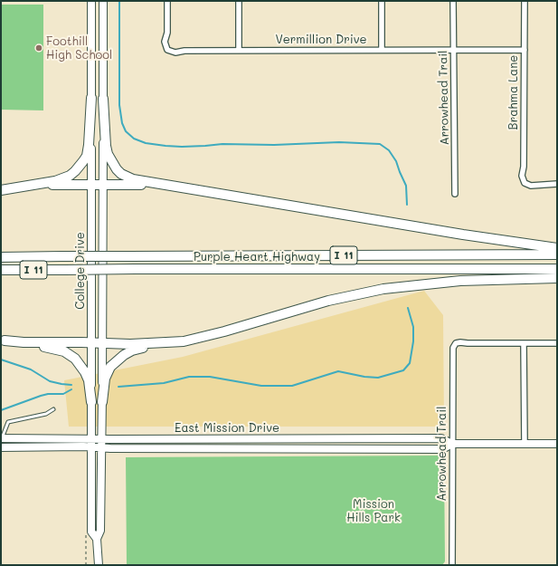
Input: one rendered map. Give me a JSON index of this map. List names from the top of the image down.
{
  "streets": {
    "highway": ["I 11", "Purple Heart Highway"],
    "main road": ["College Drive", "East Mission Drive"],
    "street": ["Vermillion Drive", "Brahma Lane", "Arrowhead Trail"]
  },
  "crossings": [
    ["Vermillion Drive", "Brahma Lane"],
    ["Vermillion Drive", "Arrowhead Trail"],
    ["Arrowhead Trail", "East Mission Drive"],
    ["College Drive", "East Mission Drive"]
  ],
  "parks": ["Mission Hills Park"],
  "places": ["Foothill High School"]
}
